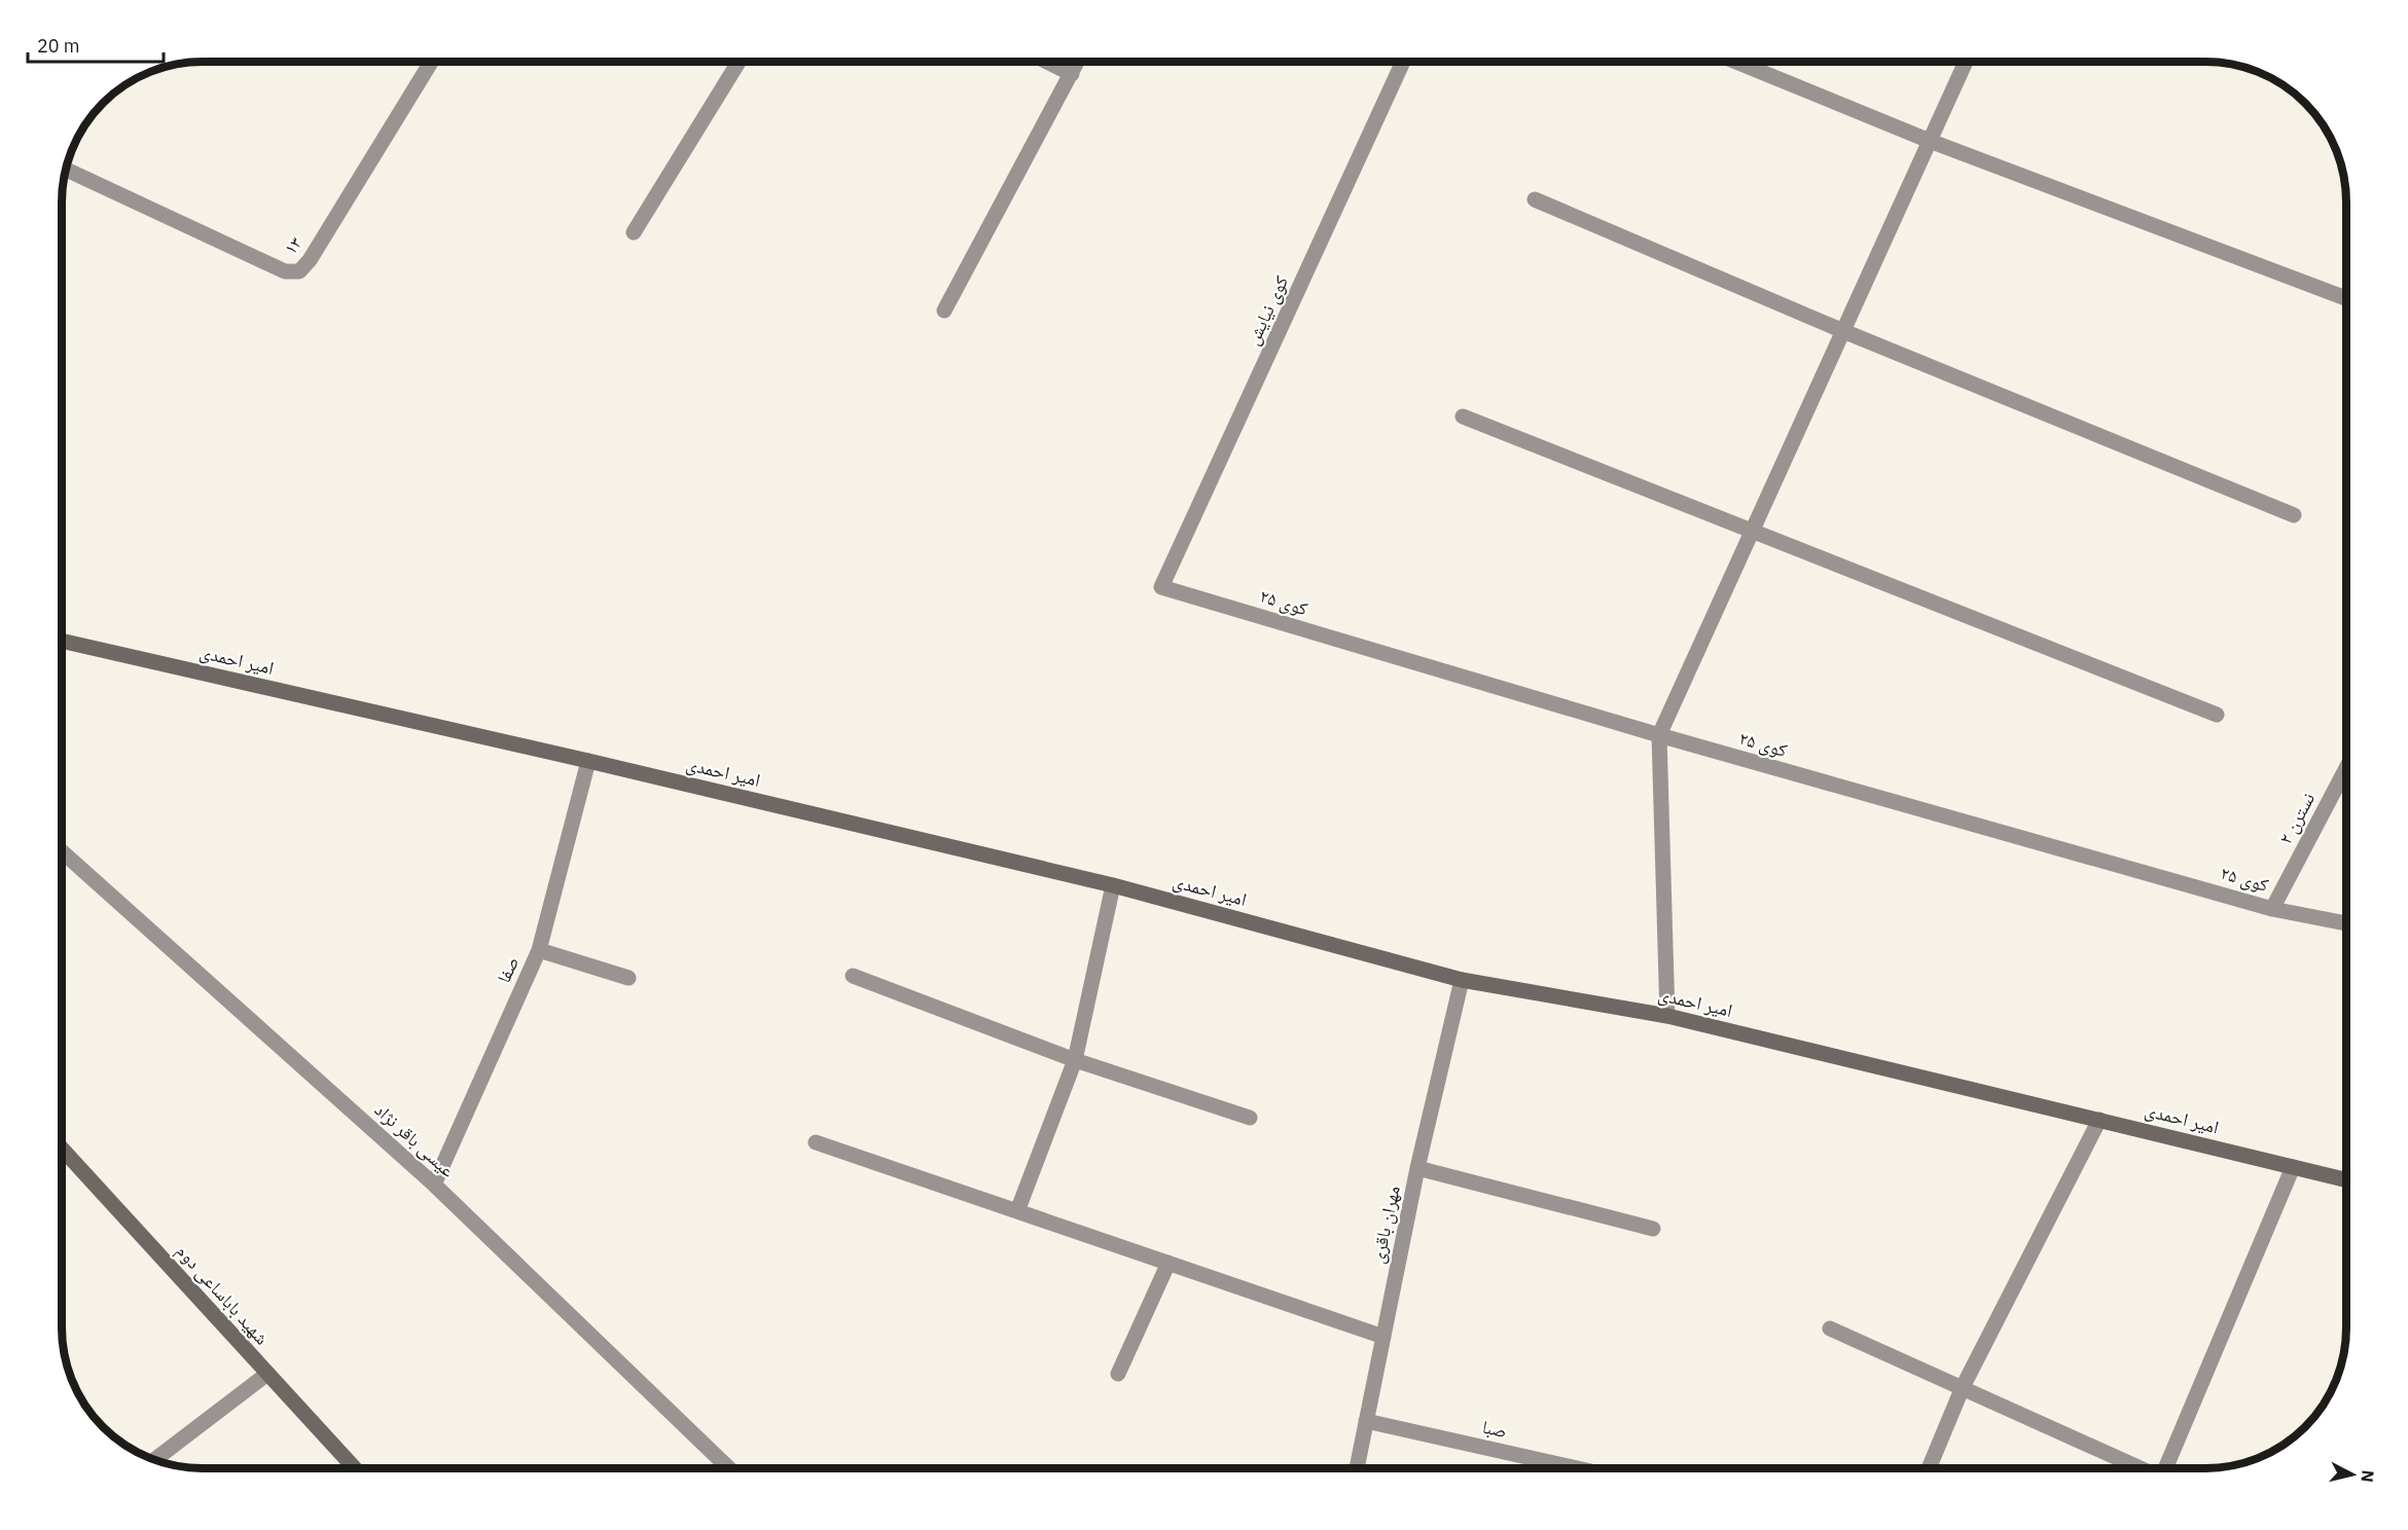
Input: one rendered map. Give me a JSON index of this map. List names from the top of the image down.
{
  "streets": {
    "main road": ["امیر احمدی", "شهید باباساعی دوم"],
    "street": [
      "۱۳",
      "کوی نیایش",
      "کوی ۲۵",
      "نسترن ۲",
      "صفا",
      "عیسی باقر نژاد",
      "مهران باقری",
      "صبا"
    ]
  },
  "crossings": [
    ["کوی نیایش", "کوی ۲۵"],
    ["کوی ۲۵", "نسترن ۲"],
    ["امیر احمدی", "صفا"],
    ["امیر احمدی", "مهران باقری"],
    ["صفا", "عیسی باقر نژاد"],
    ["مهران باقری", "صبا"]
  ],
  "scale_bar": "20 m",
  "north": "right"
}
